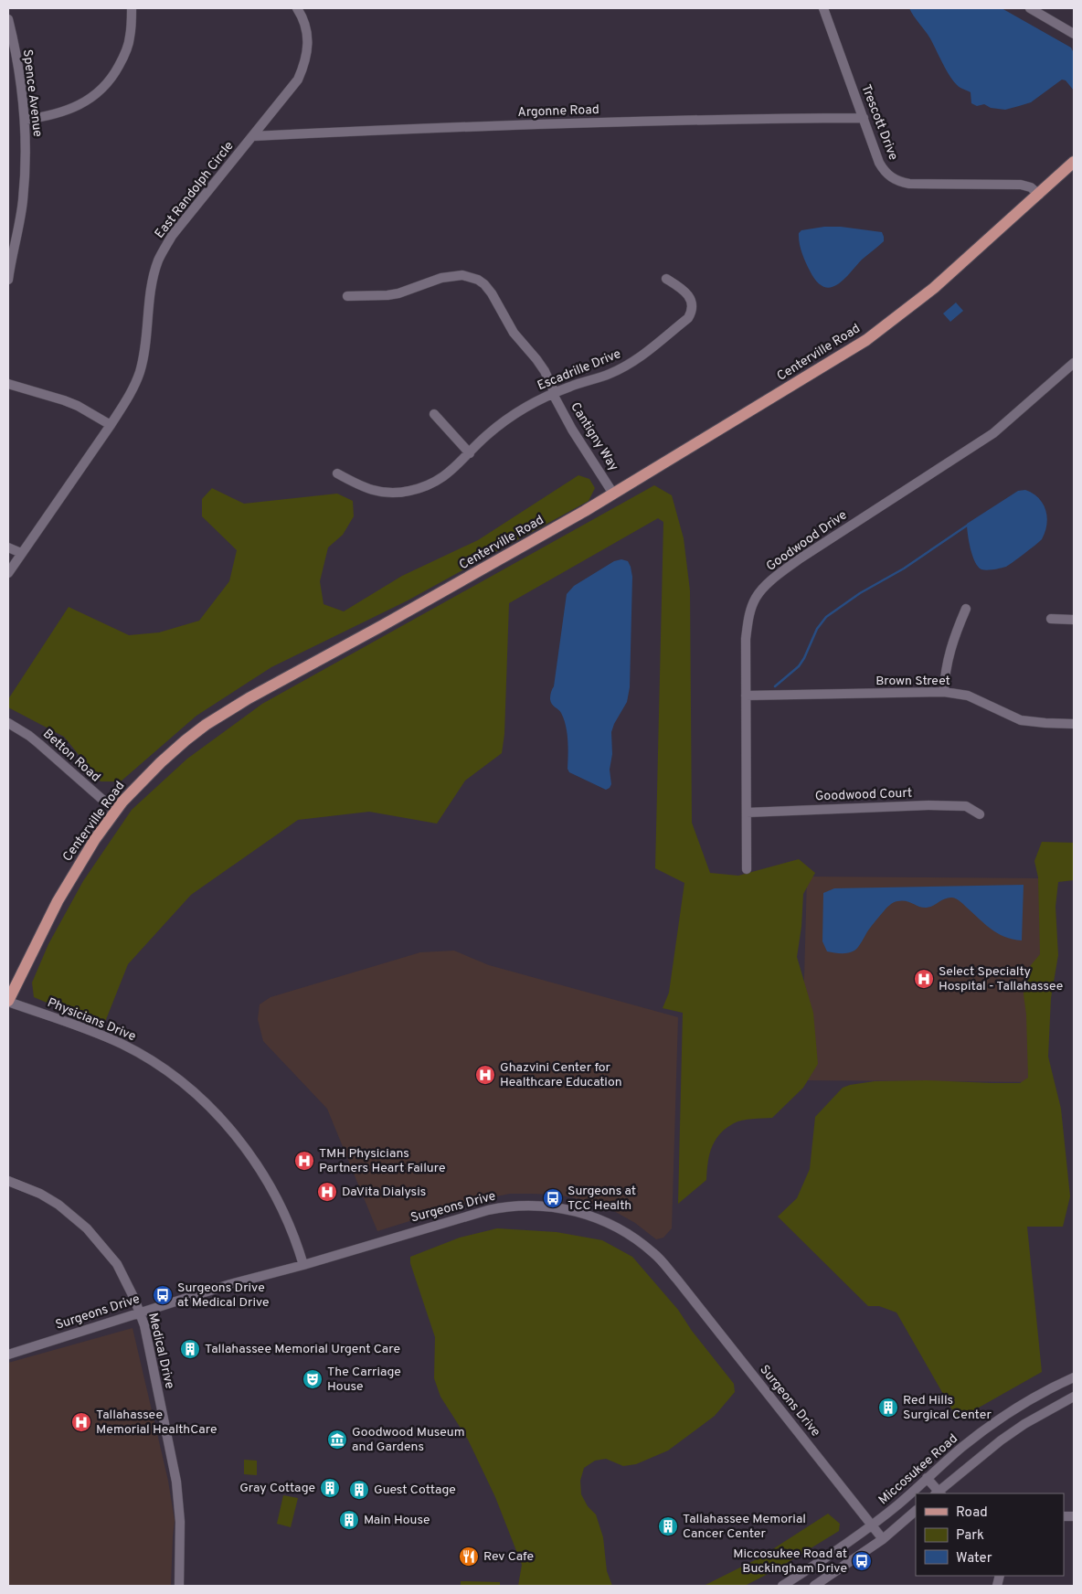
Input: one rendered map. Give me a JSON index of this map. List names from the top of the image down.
{
  "streets": {
    "main road": ["Centerville Road"],
    "street": [
      "Spence Avenue",
      "Argonne Road",
      "Trescott Drive",
      "East Randolph Circle",
      "Escadrille Drive",
      "Cantigny Way",
      "Goodwood Drive",
      "Brown Street",
      "Betton Road",
      "Goodwood Court",
      "Physicians Drive",
      "Surgeons Drive",
      "Medical Drive",
      "Miccosukee Road"
    ]
  },
  "crossings": [
    ["Argonne Road", "Trescott Drive"],
    ["Argonne Road", "East Randolph Circle"],
    ["Trescott Drive", "Centerville Road"],
    ["Centerville Road", "Cantigny Way"],
    ["Centerville Road", "Betton Road"],
    ["Centerville Road", "Physicians Drive"],
    ["Escadrille Drive", "Cantigny Way"],
    ["Goodwood Drive", "Brown Street"],
    ["Goodwood Drive", "Goodwood Court"],
    ["Physicians Drive", "Surgeons Drive"],
    ["Surgeons Drive", "Medical Drive"],
    ["Surgeons Drive", "Miccosukee Road"]
  ],
  "places": {
    "hospital": [
      "Select Specialty Hospital - Tallahassee",
      "Ghazvini Center for Healthcare Education",
      "TMH Physicians Partners Heart Failure",
      "DaVita Dialysis",
      "Tallahassee Memorial HealthCare"
    ],
    "bus stop": ["Surgeons at TCC Health", "Surgeons Drive at Medical Drive", "Miccosukee Road at Buckingham Drive"],
    "building": [
      "Tallahassee Memorial Urgent Care",
      "Red Hills Surgical Center",
      "Gray Cottage",
      "Guest Cottage",
      "Main House",
      "Tallahassee Memorial Cancer Center"
    ],
    "theatre": ["The Carriage House"],
    "museum": ["Goodwood Museum and Gardens"],
    "restaurant": ["Rev Cafe"]
  },
  "legend": ["Road", "Park", "Water"]
}
